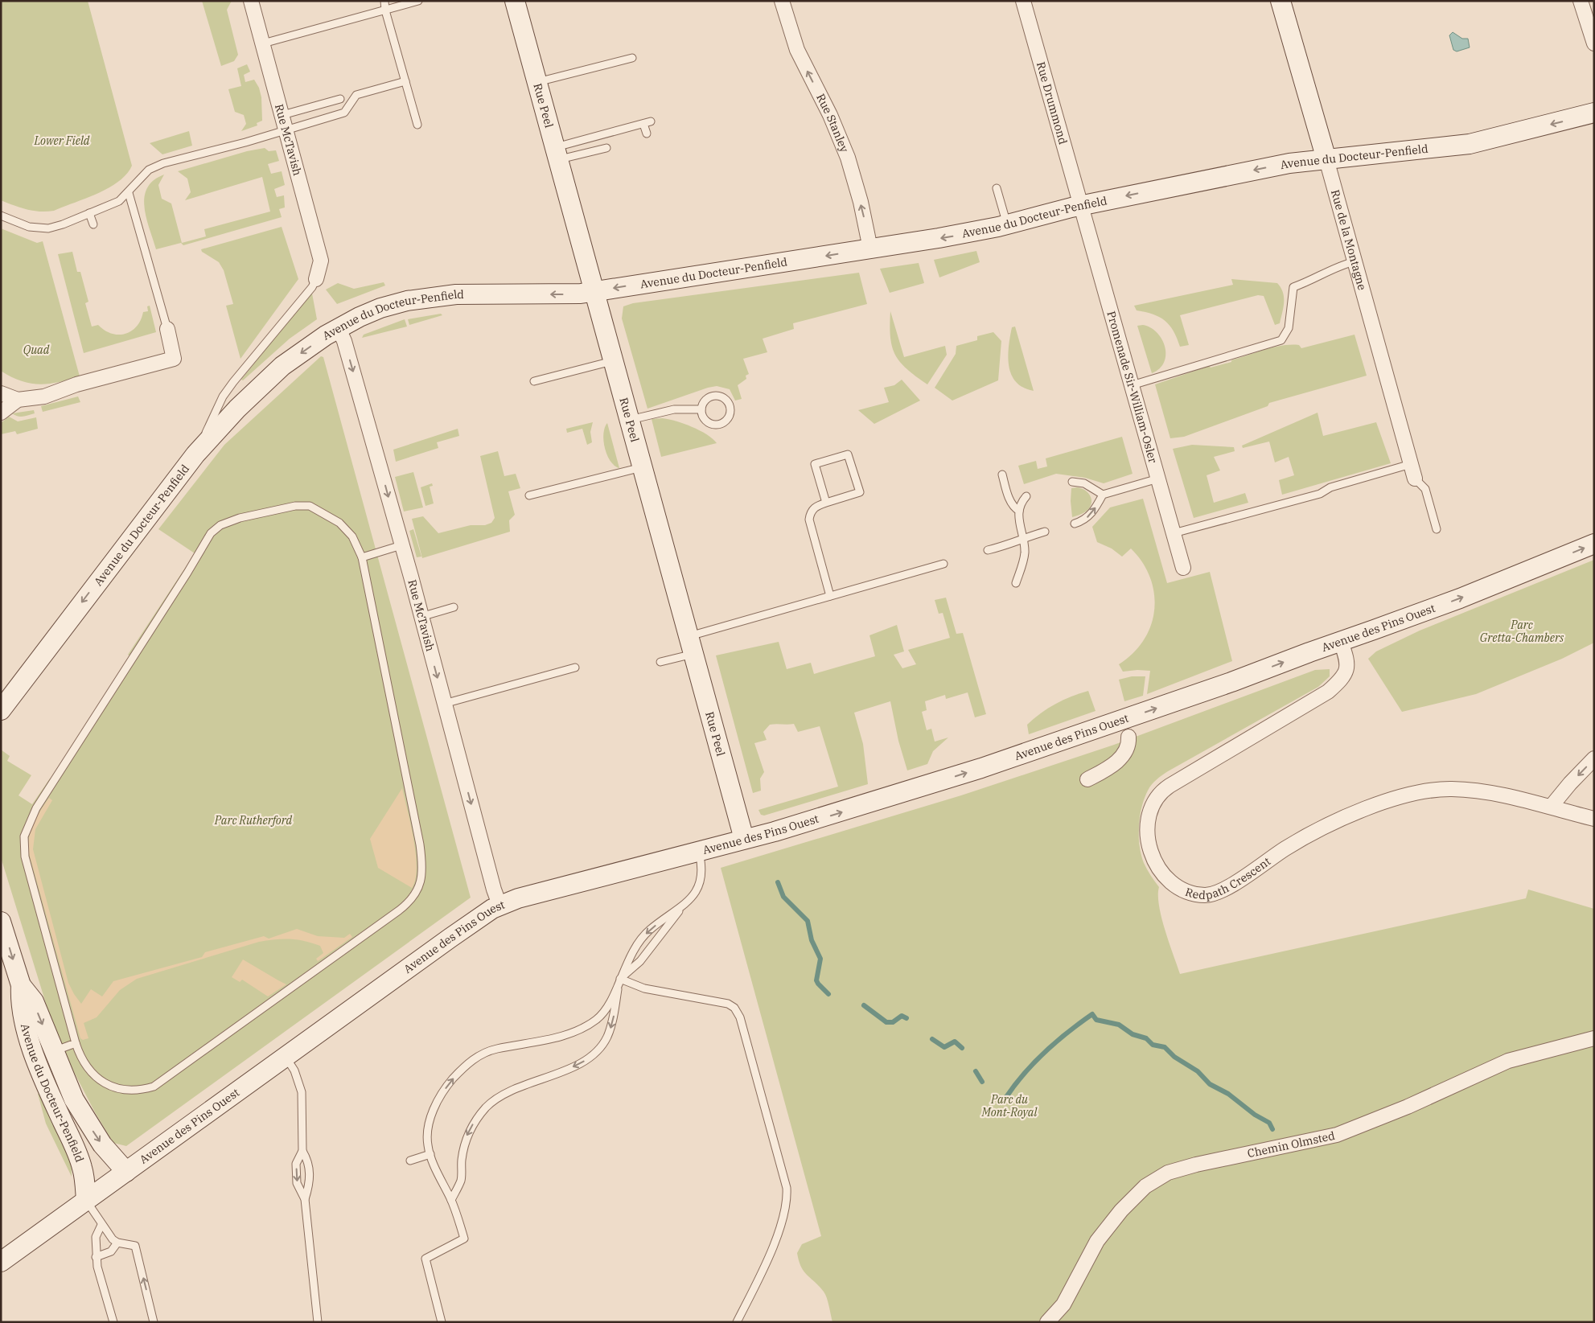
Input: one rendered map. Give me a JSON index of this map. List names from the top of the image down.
{
  "streets": {
    "main road": [
      "Rue Peel",
      "Avenue du Docteur-Penfield",
      "Rue de la Montagne",
      "Avenue des Pins Ouest"
    ],
    "street": [
      "Rue Drummond",
      "Rue Stanley",
      "Rue McTavish",
      "Promenade Sir-William-Osler",
      "Redpath Crescent",
      "Chemin Olmsted"
    ]
  },
  "crossings": [
    ["Rue Drummond", "Avenue du Docteur-Penfield"],
    ["Rue Drummond", "Promenade Sir-William-Osler"],
    ["Rue Peel", "Avenue du Docteur-Penfield"],
    ["Rue Peel", "Avenue des Pins Ouest"],
    ["Rue Stanley", "Avenue du Docteur-Penfield"],
    ["Rue McTavish", "Avenue du Docteur-Penfield"],
    ["Rue McTavish", "Avenue des Pins Ouest"],
    ["Avenue du Docteur-Penfield", "Rue de la Montagne"],
    ["Avenue du Docteur-Penfield", "Promenade Sir-William-Osler"],
    ["Avenue du Docteur-Penfield", "Avenue des Pins Ouest"],
    ["Avenue des Pins Ouest", "Redpath Crescent"]
  ],
  "one_way": [
    "Rue Stanley",
    "Rue McTavish",
    "Avenue du Docteur-Penfield",
    "Avenue des Pins Ouest"
  ],
  "parks": [
    "Lower Field",
    "Quad",
    "Parc Gretta-Chambers",
    "Parc Rutherford",
    "Parc du Mont-Royal"
  ]
}
